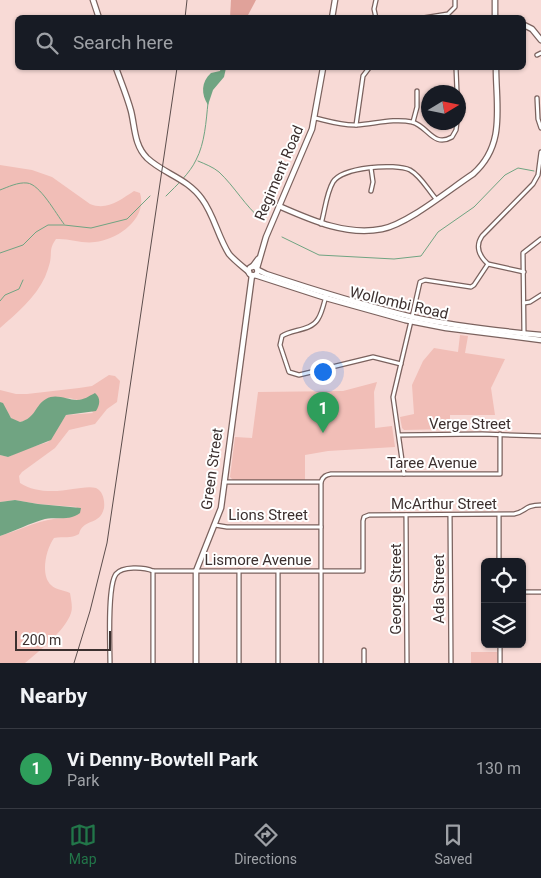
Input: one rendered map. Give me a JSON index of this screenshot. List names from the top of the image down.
{
  "streets": {
    "street": [
      "Regiment Road",
      "Wollombi Road",
      "Verge Street",
      "Taree Avenue",
      "Green Street",
      "McArthur Street",
      "Lions Street",
      "Lismore Avenue",
      "George Street",
      "Ada Street"
    ]
  },
  "crossings": [
    ["Regiment Road", "Wollombi Road"],
    ["Regiment Road", "Green Street"],
    ["Wollombi Road", "Green Street"],
    ["Verge Street", "Taree Avenue"],
    ["Green Street", "Lions Street"],
    ["Green Street", "Lismore Avenue"],
    ["McArthur Street", "Lismore Avenue"],
    ["McArthur Street", "George Street"],
    ["McArthur Street", "Ada Street"]
  ],
  "scale_bar": "200 m",
  "north": "right",
  "page": {
    "search": "Search here",
    "pins": "1",
    "scale": "200 m",
    "heading": "Nearby",
    "list": [
      {
        "mark": "1",
        "name": "Vi Denny-Bowtell Park",
        "note": "Park",
        "value": "130 m"
      }
    ],
    "nav": ["Map", "Directions", "Saved"]
  }
}
